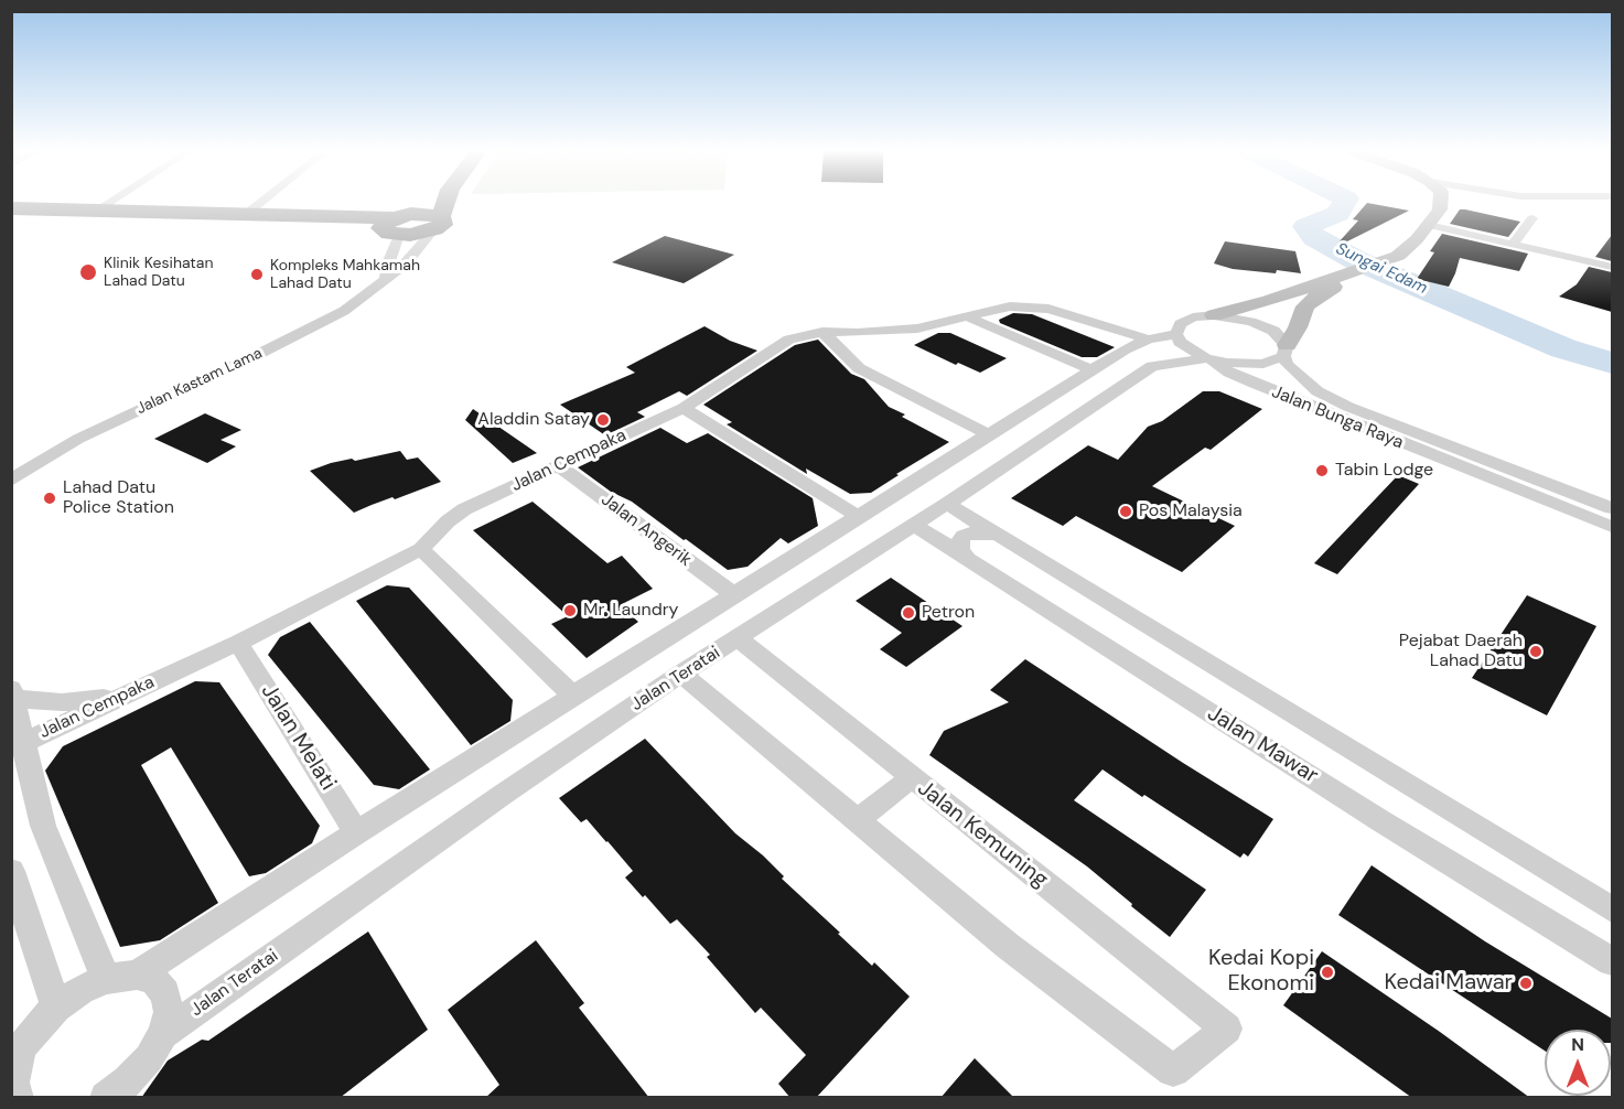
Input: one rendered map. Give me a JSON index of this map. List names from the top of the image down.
{
  "streets": {
    "street": [
      "Jalan Kastam Lama",
      "Jalan Bunga Raya",
      "Jalan Cempaka",
      "Jalan Angerik",
      "Jalan Teratai",
      "Jalan Melati",
      "Jalan Mawar",
      "Jalan Kemuning"
    ]
  },
  "crossings": [
    ["Jalan Bunga Raya", "Jalan Teratai"],
    ["Jalan Cempaka", "Jalan Angerik"],
    ["Jalan Cempaka", "Jalan Melati"],
    ["Jalan Teratai", "Jalan Mawar"],
    ["Jalan Teratai", "Jalan Kemuning"]
  ],
  "water": ["Sungai Edam"],
  "places": [
    "Klinik Kesihatan Lahad Datu",
    "Kompleks Mahkamah Lahad Datu",
    "Aladdin Satay",
    "Tabin Lodge",
    "Lahad Datu Police Station",
    "Pos Malaysia",
    "Mr. Laundry",
    "Petron",
    "Pejabat Daerah Lahad Datu",
    "Kedai Kopi Ekonomi",
    "Kedai Mawar"
  ],
  "north": "top"
}
